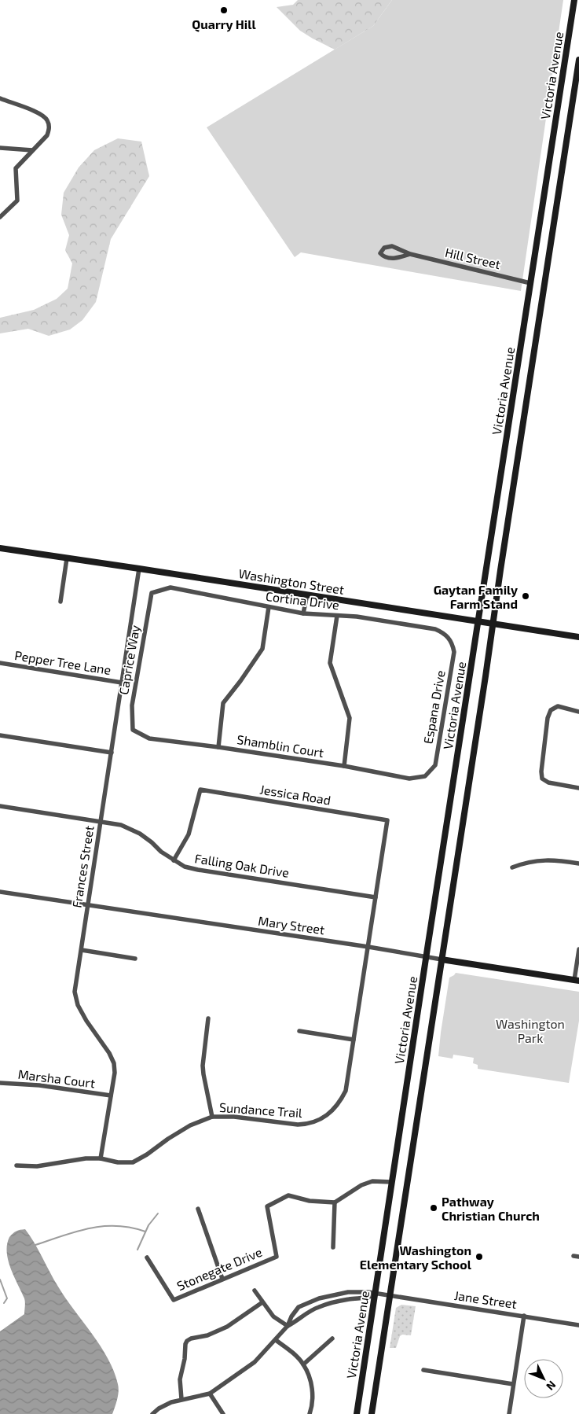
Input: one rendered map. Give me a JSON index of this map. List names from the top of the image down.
{
  "streets": {
    "main road": ["Victoria Avenue", "Washington Street", "Mary Street"],
    "street": [
      "Hill Street",
      "Cortina Drive",
      "Caprice Way",
      "Pepper Tree Lane",
      "Espana Drive",
      "Shamblin Court",
      "Jessica Road",
      "Falling Oak Drive",
      "Frances Street",
      "Marsha Court",
      "Sundance Trail",
      "Stonegate Drive",
      "Jane Street"
    ]
  },
  "crossings": [
    ["Victoria Avenue", "Hill Street"],
    ["Victoria Avenue", "Washington Street"],
    ["Victoria Avenue", "Mary Street"],
    ["Victoria Avenue", "Jane Street"],
    ["Washington Street", "Frances Street"],
    ["Cortina Drive", "Caprice Way"],
    ["Cortina Drive", "Espana Drive"],
    ["Caprice Way", "Shamblin Court"],
    ["Pepper Tree Lane", "Frances Street"],
    ["Espana Drive", "Shamblin Court"],
    ["Jessica Road", "Falling Oak Drive"],
    ["Jessica Road", "Sundance Trail"],
    ["Falling Oak Drive", "Frances Street"],
    ["Falling Oak Drive", "Sundance Trail"],
    ["Frances Street", "Mary Street"],
    ["Frances Street", "Marsha Court"],
    ["Frances Street", "Sundance Trail"],
    ["Mary Street", "Sundance Trail"]
  ],
  "parks": ["Washington Park"],
  "places": [
    "Quarry Hill",
    "Gaytan Family Farm Stand",
    "Pathway Christian Church",
    "Washington Elementary School"
  ],
  "north": "bottom right"
}
